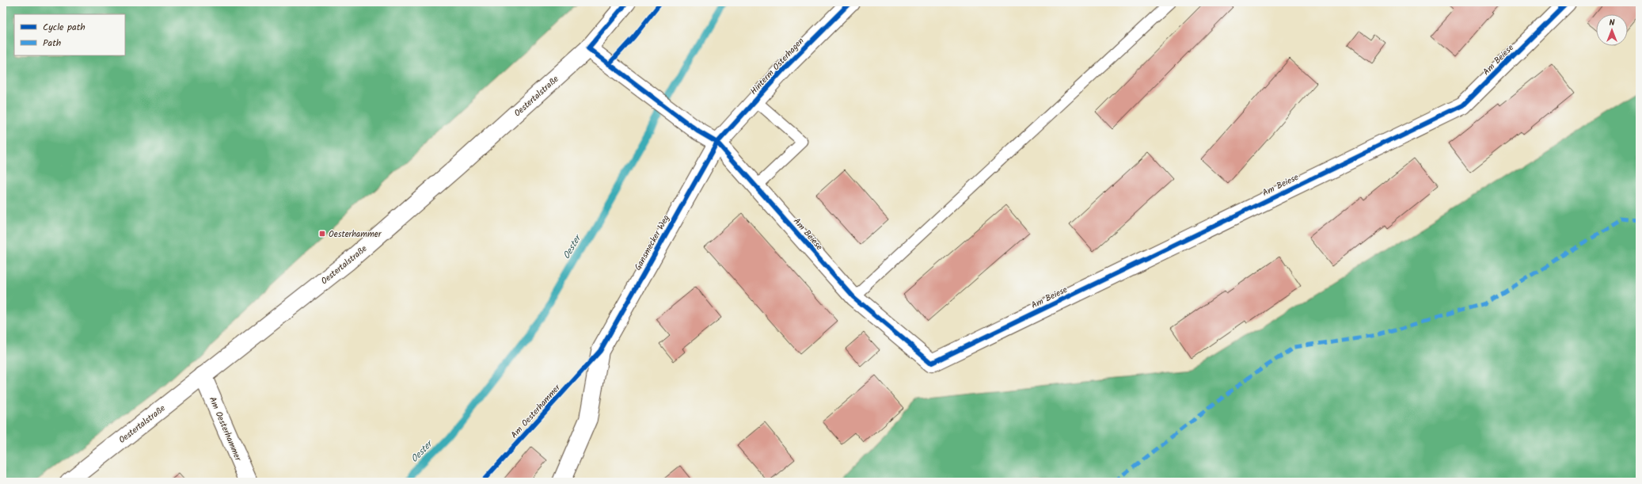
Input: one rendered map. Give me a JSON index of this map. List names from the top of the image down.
{
  "streets": {
    "street": [
      "Am Beiese",
      "Hinterm Osterhagen",
      "Oestertalstraße",
      "Gansmecker Weg",
      "Am Oesterhammer"
    ]
  },
  "crossings": [
    ["Am Beiese", "Hinterm Osterhagen"],
    ["Am Beiese", "Oestertalstraße"],
    ["Am Beiese", "Gansmecker Weg"],
    ["Hinterm Osterhagen", "Gansmecker Weg"],
    ["Oestertalstraße", "Am Oesterhammer"]
  ],
  "water": ["Oester"],
  "places": {
    "transit": ["Oesterhammer"]
  },
  "legend": ["Cycle path", "Path"],
  "north": "top"
}
